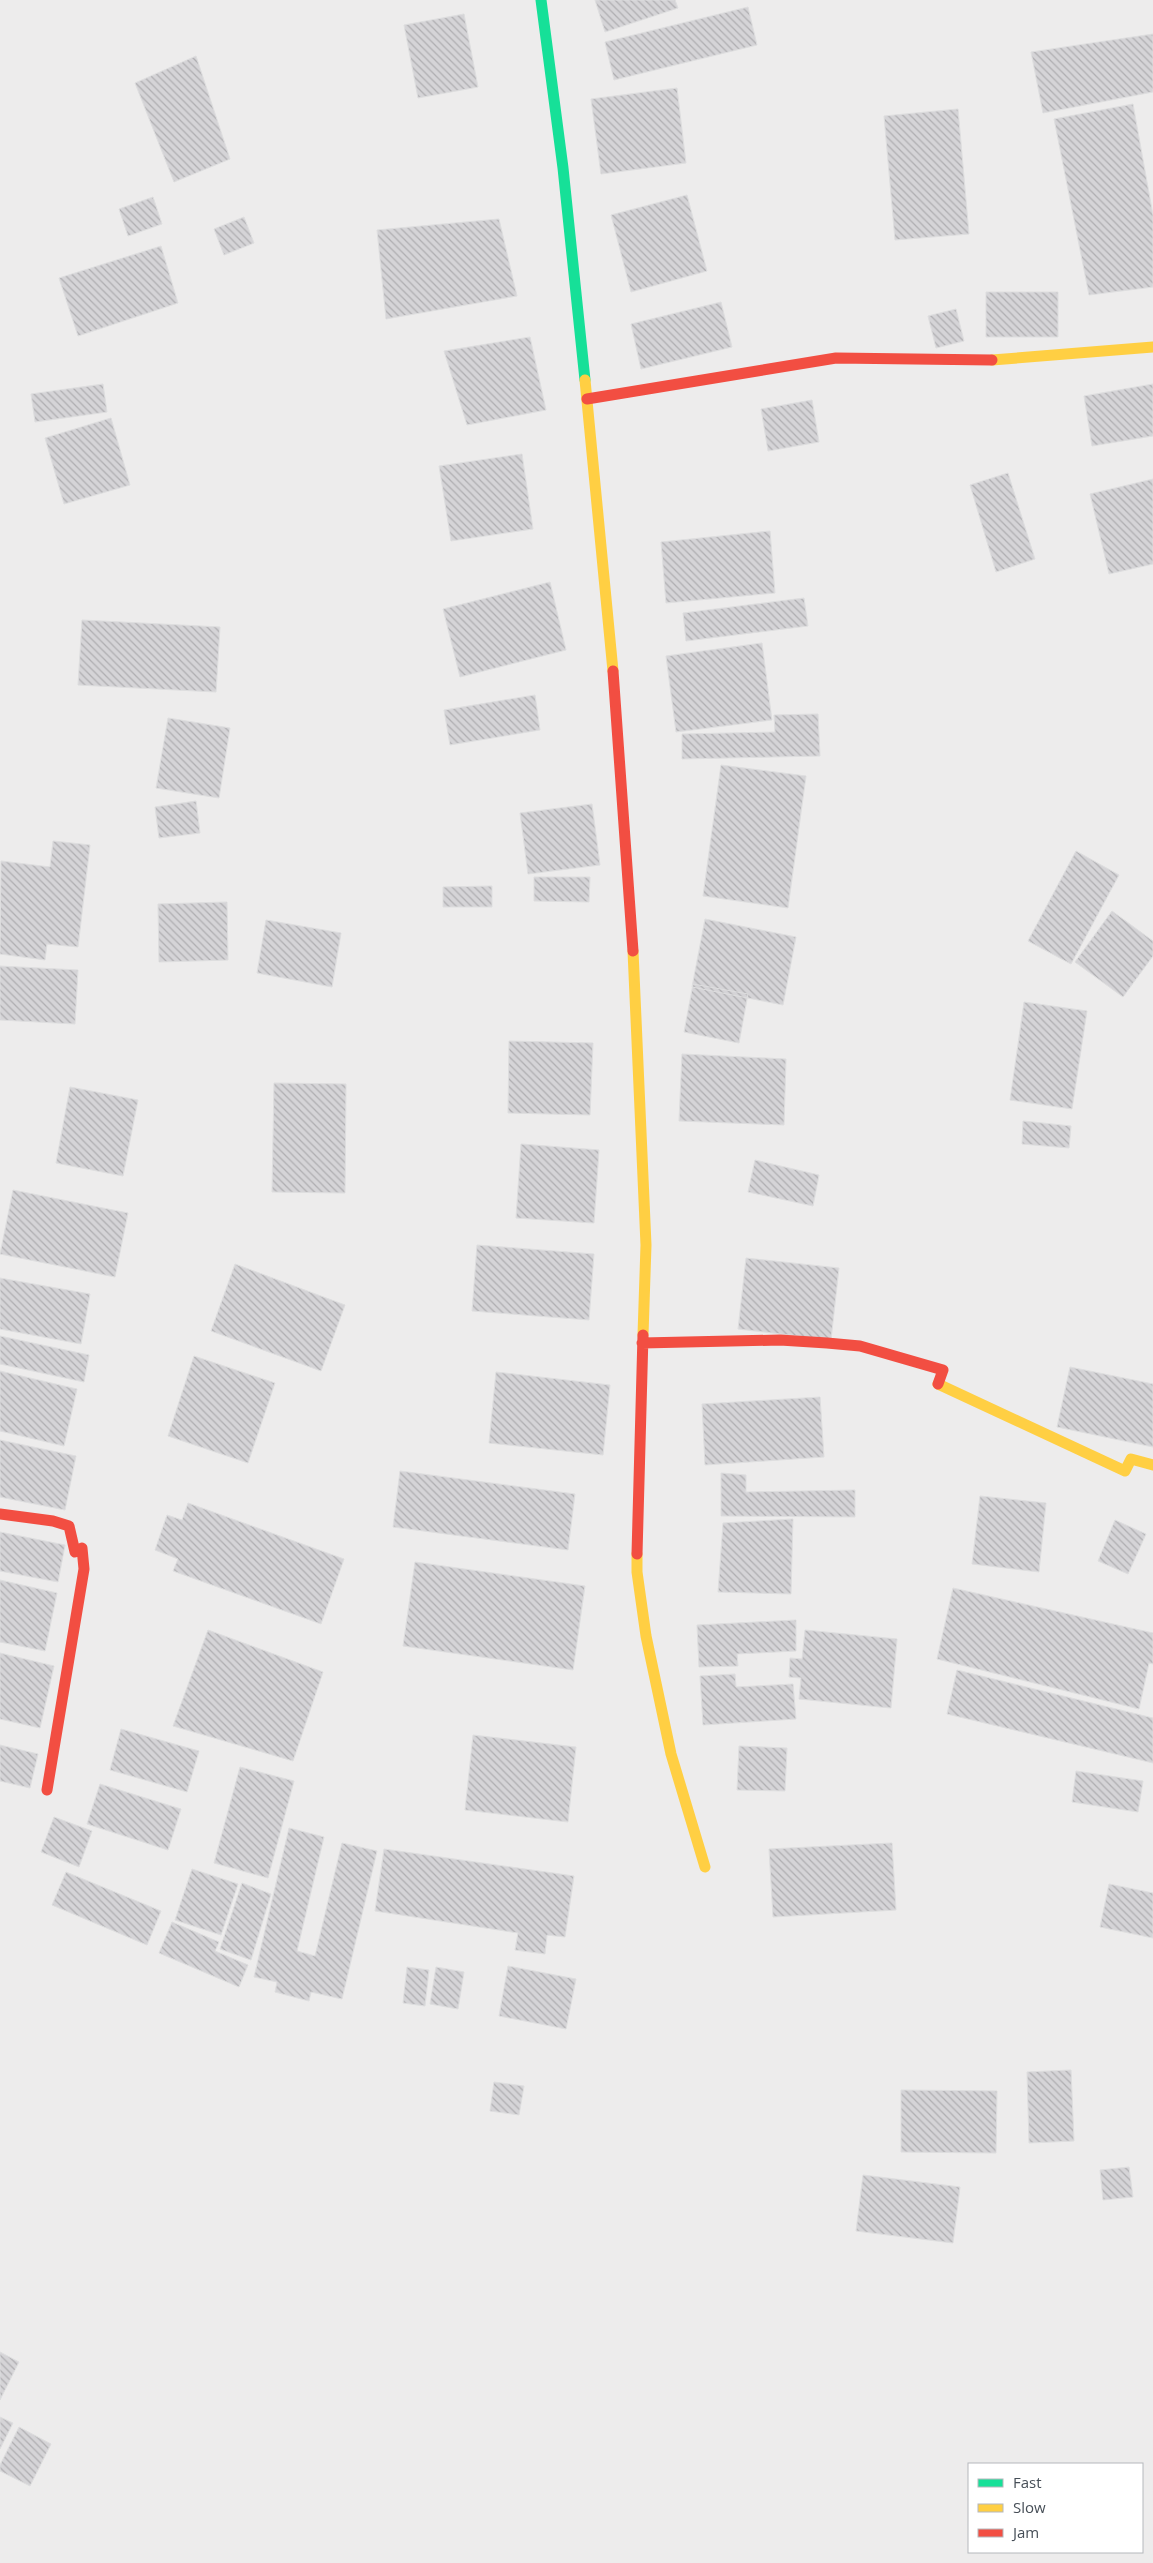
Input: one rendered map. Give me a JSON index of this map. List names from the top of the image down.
{
  "legend": ["Fast", "Slow", "Jam"]
}
